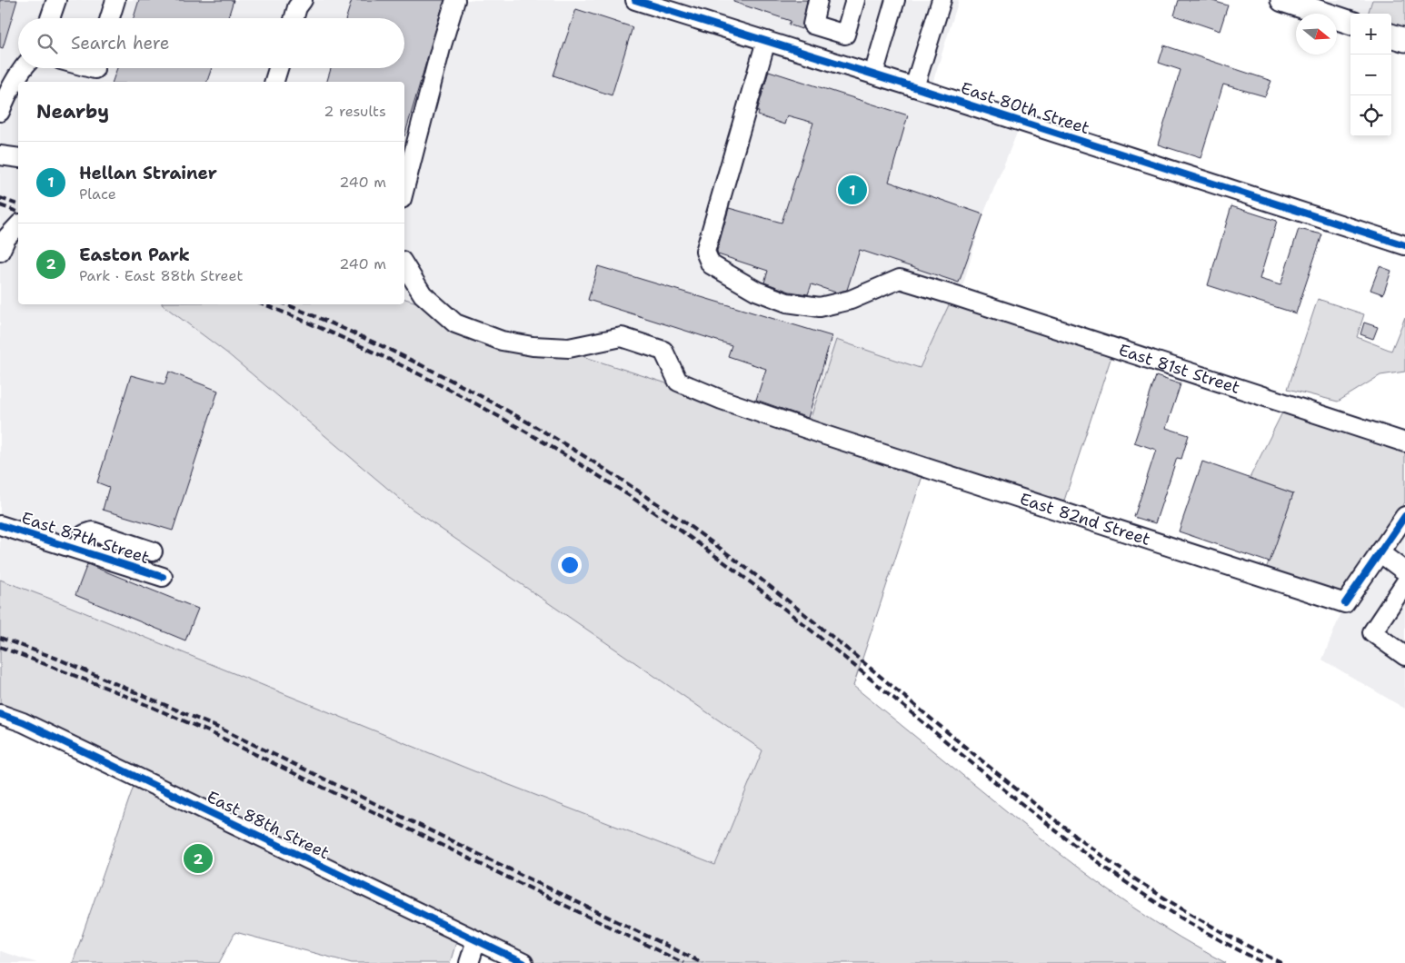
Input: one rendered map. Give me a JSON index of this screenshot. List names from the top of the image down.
{
  "streets": {
    "street": [
      "East 80th Street",
      "East 81st Street",
      "East 82nd Street",
      "East 87th Street",
      "East 88th Street"
    ]
  },
  "crossings": [
    ["East 80th Street", "East 81st Street"]
  ],
  "north": "right",
  "page": {
    "map_buttons": ["+", "−"],
    "search": "Search here",
    "heading": ["Nearby", "2 results"],
    "list": [
      {
        "mark": "1",
        "name": "Hellan Strainer",
        "note": "Place",
        "value": "240 m"
      },
      {
        "mark": "2",
        "name": "Easton Park",
        "note": "Park · East 88th Street",
        "value": "240 m"
      }
    ],
    "pins": ["1", "2"]
  }
}
